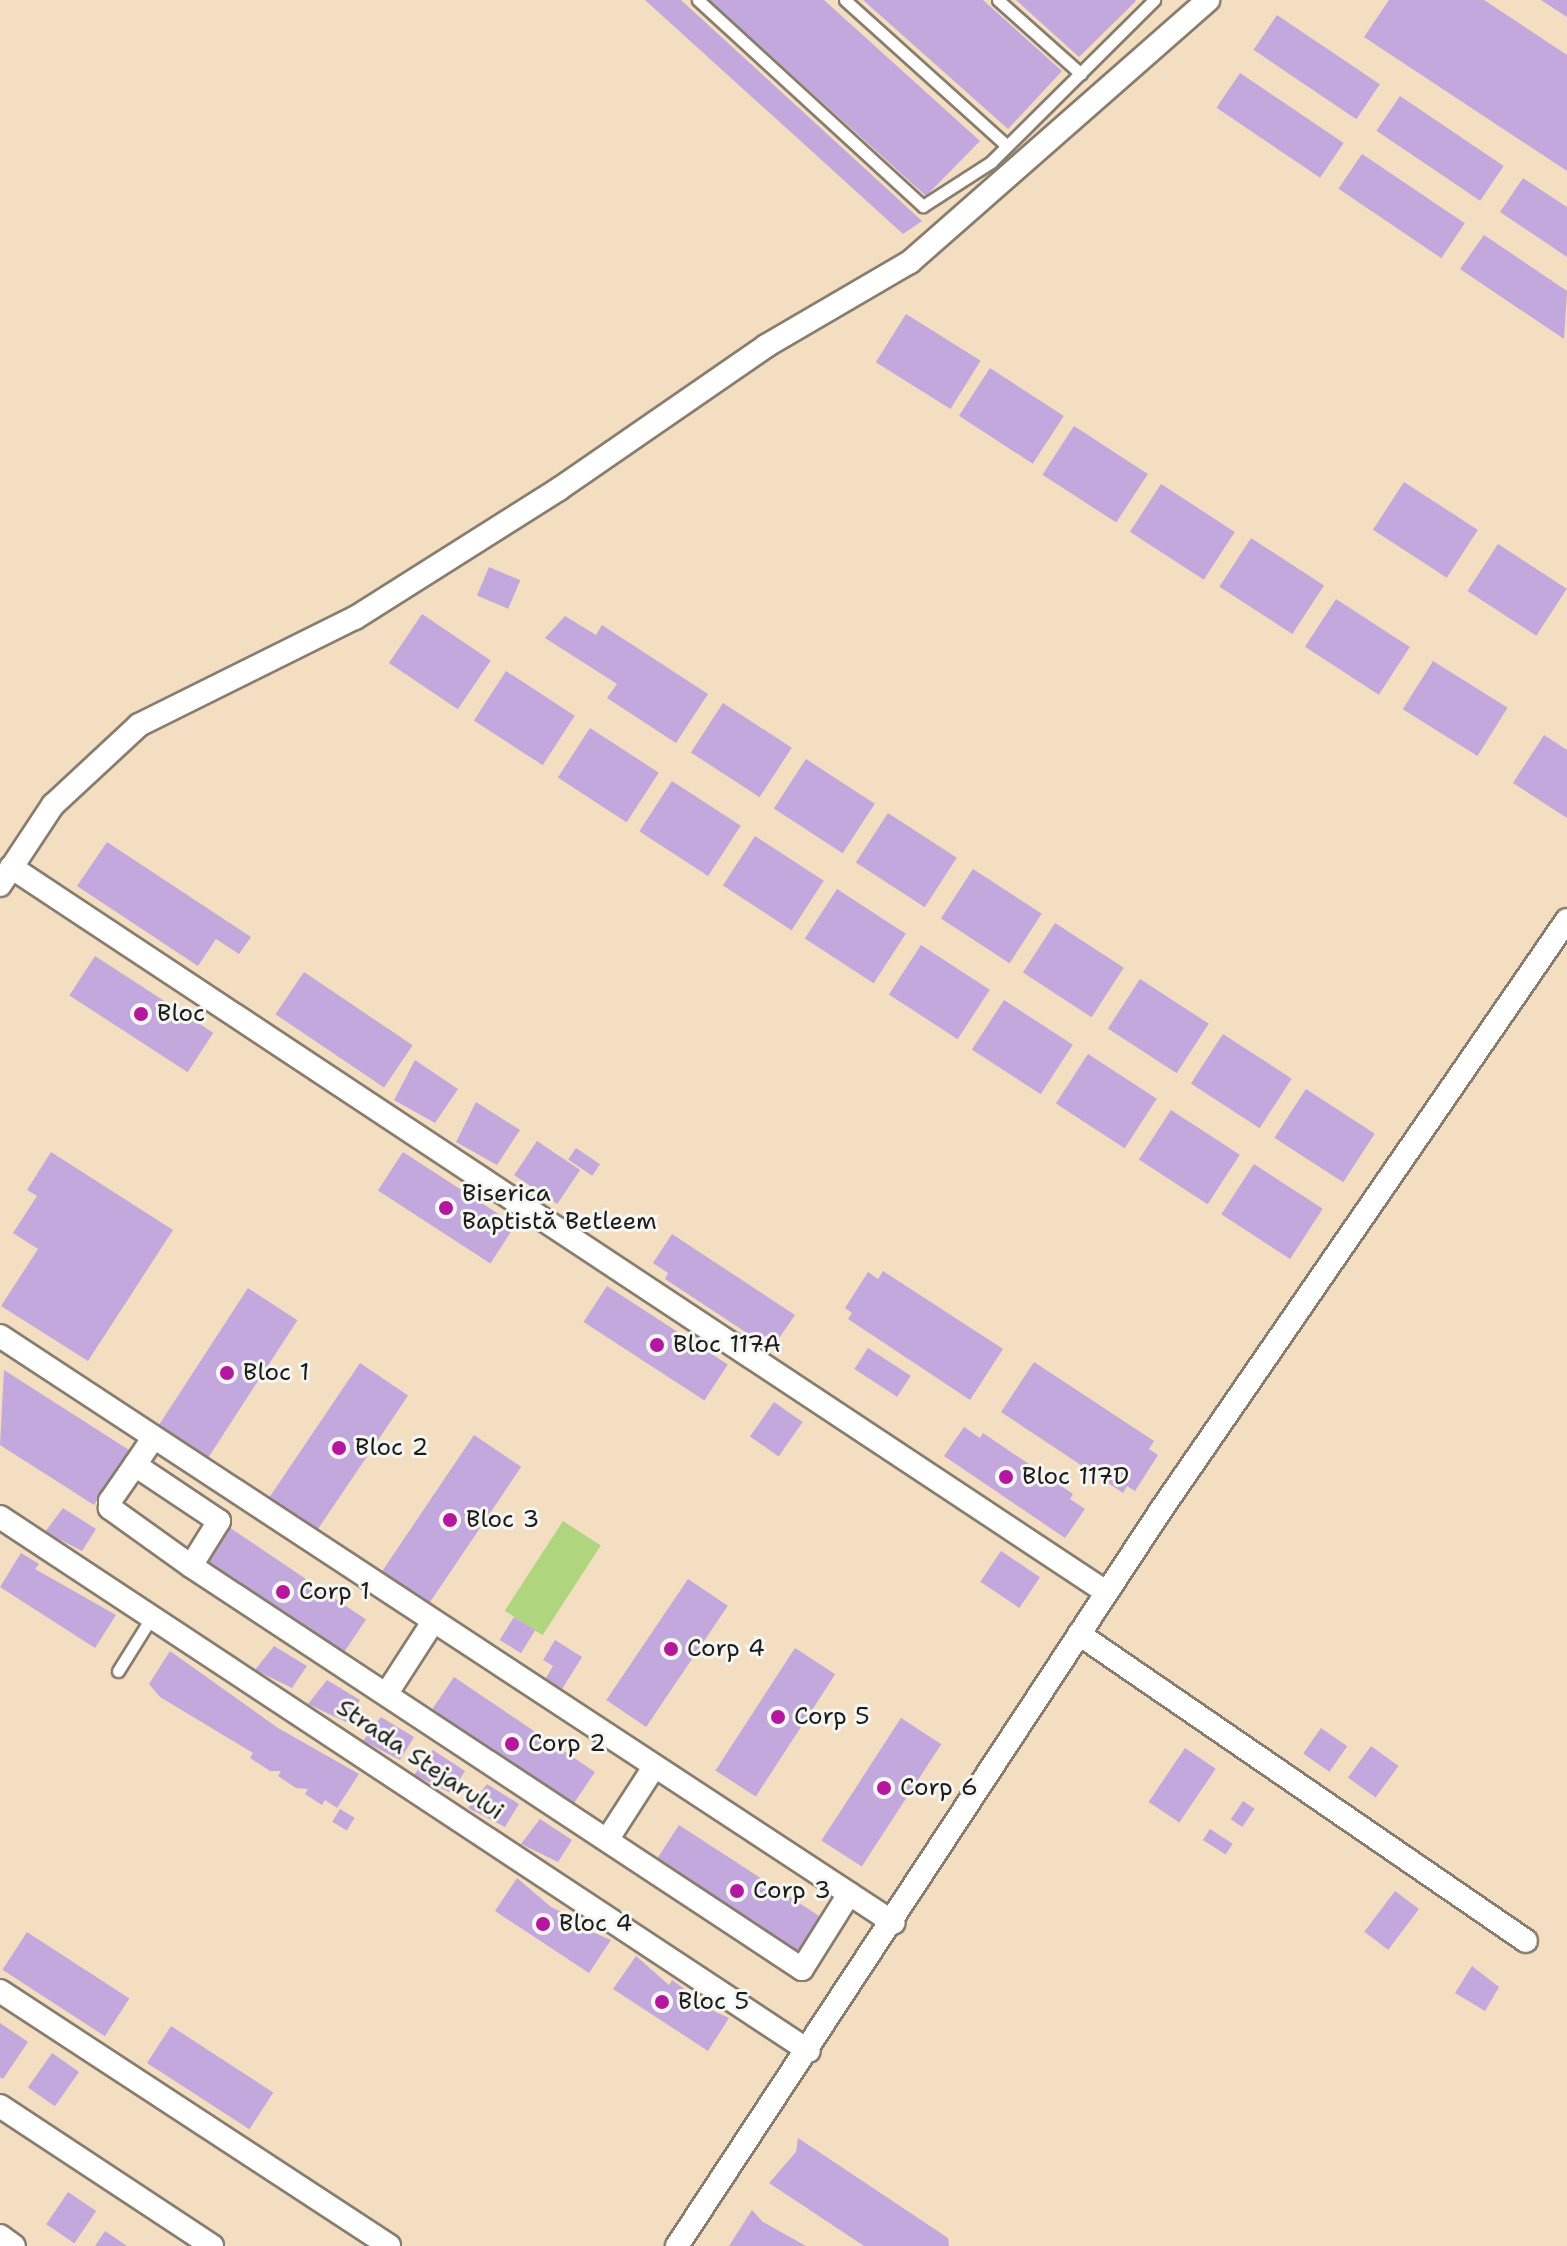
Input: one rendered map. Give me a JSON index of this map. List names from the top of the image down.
{
  "streets": {
    "street": ["Strada Stejarului"]
  },
  "places": [
    "Bloc",
    "Biserica Baptistă Betleem",
    "Bloc 117A",
    "Bloc 1",
    "Bloc 2",
    "Bloc 117D",
    "Bloc 3",
    "Corp 1",
    "Corp 4",
    "Corp 5",
    "Corp 2",
    "Corp 6",
    "Corp 3",
    "Bloc 4",
    "Bloc 5"
  ]
}
